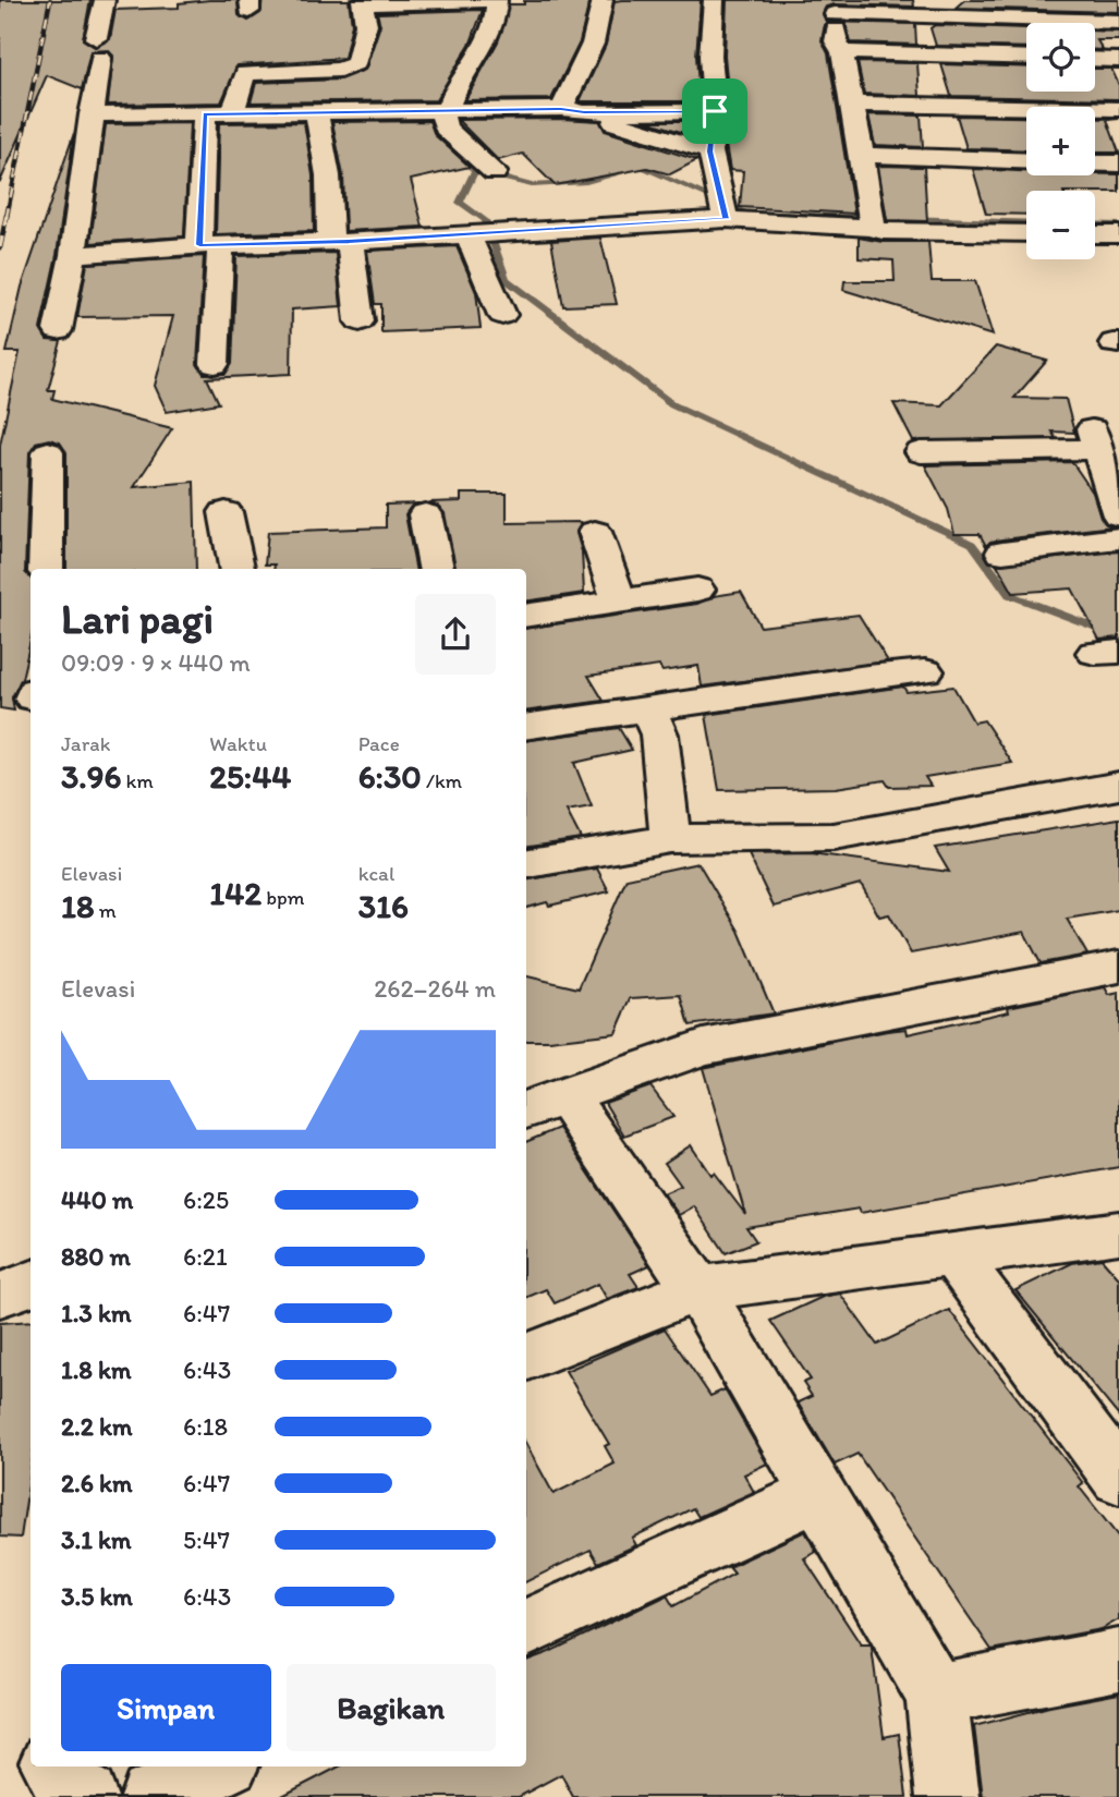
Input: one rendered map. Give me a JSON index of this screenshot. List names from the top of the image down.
{
  "page": {
    "map_buttons": ["+", "−"],
    "heading": ["Lari pagi", "09:09 · 9 × 440 m"],
    "stats": [
      ["Jarak", "3.96 km"],
      ["Waktu", "25:44"],
      ["Pace", "6:30 /km"],
      ["Elevasi", "18 m"],
      ["142 bpm"],
      ["kcal", "316"]
    ],
    "chart": ["Elevasi", "262–264 m"],
    "list": [
      {
        "name": "440 m",
        "note": "6:25"
      },
      {
        "name": "880 m",
        "note": "6:21"
      },
      {
        "name": "1.3 km",
        "note": "6:47"
      },
      {
        "name": "1.8 km",
        "note": "6:43"
      },
      {
        "name": "2.2 km",
        "note": "6:18"
      },
      {
        "name": "2.6 km",
        "note": "6:47"
      },
      {
        "name": "3.1 km",
        "note": "5:47"
      },
      {
        "name": "3.5 km",
        "note": "6:43"
      }
    ],
    "buttons": ["Simpan", "Bagikan"]
  }
}
